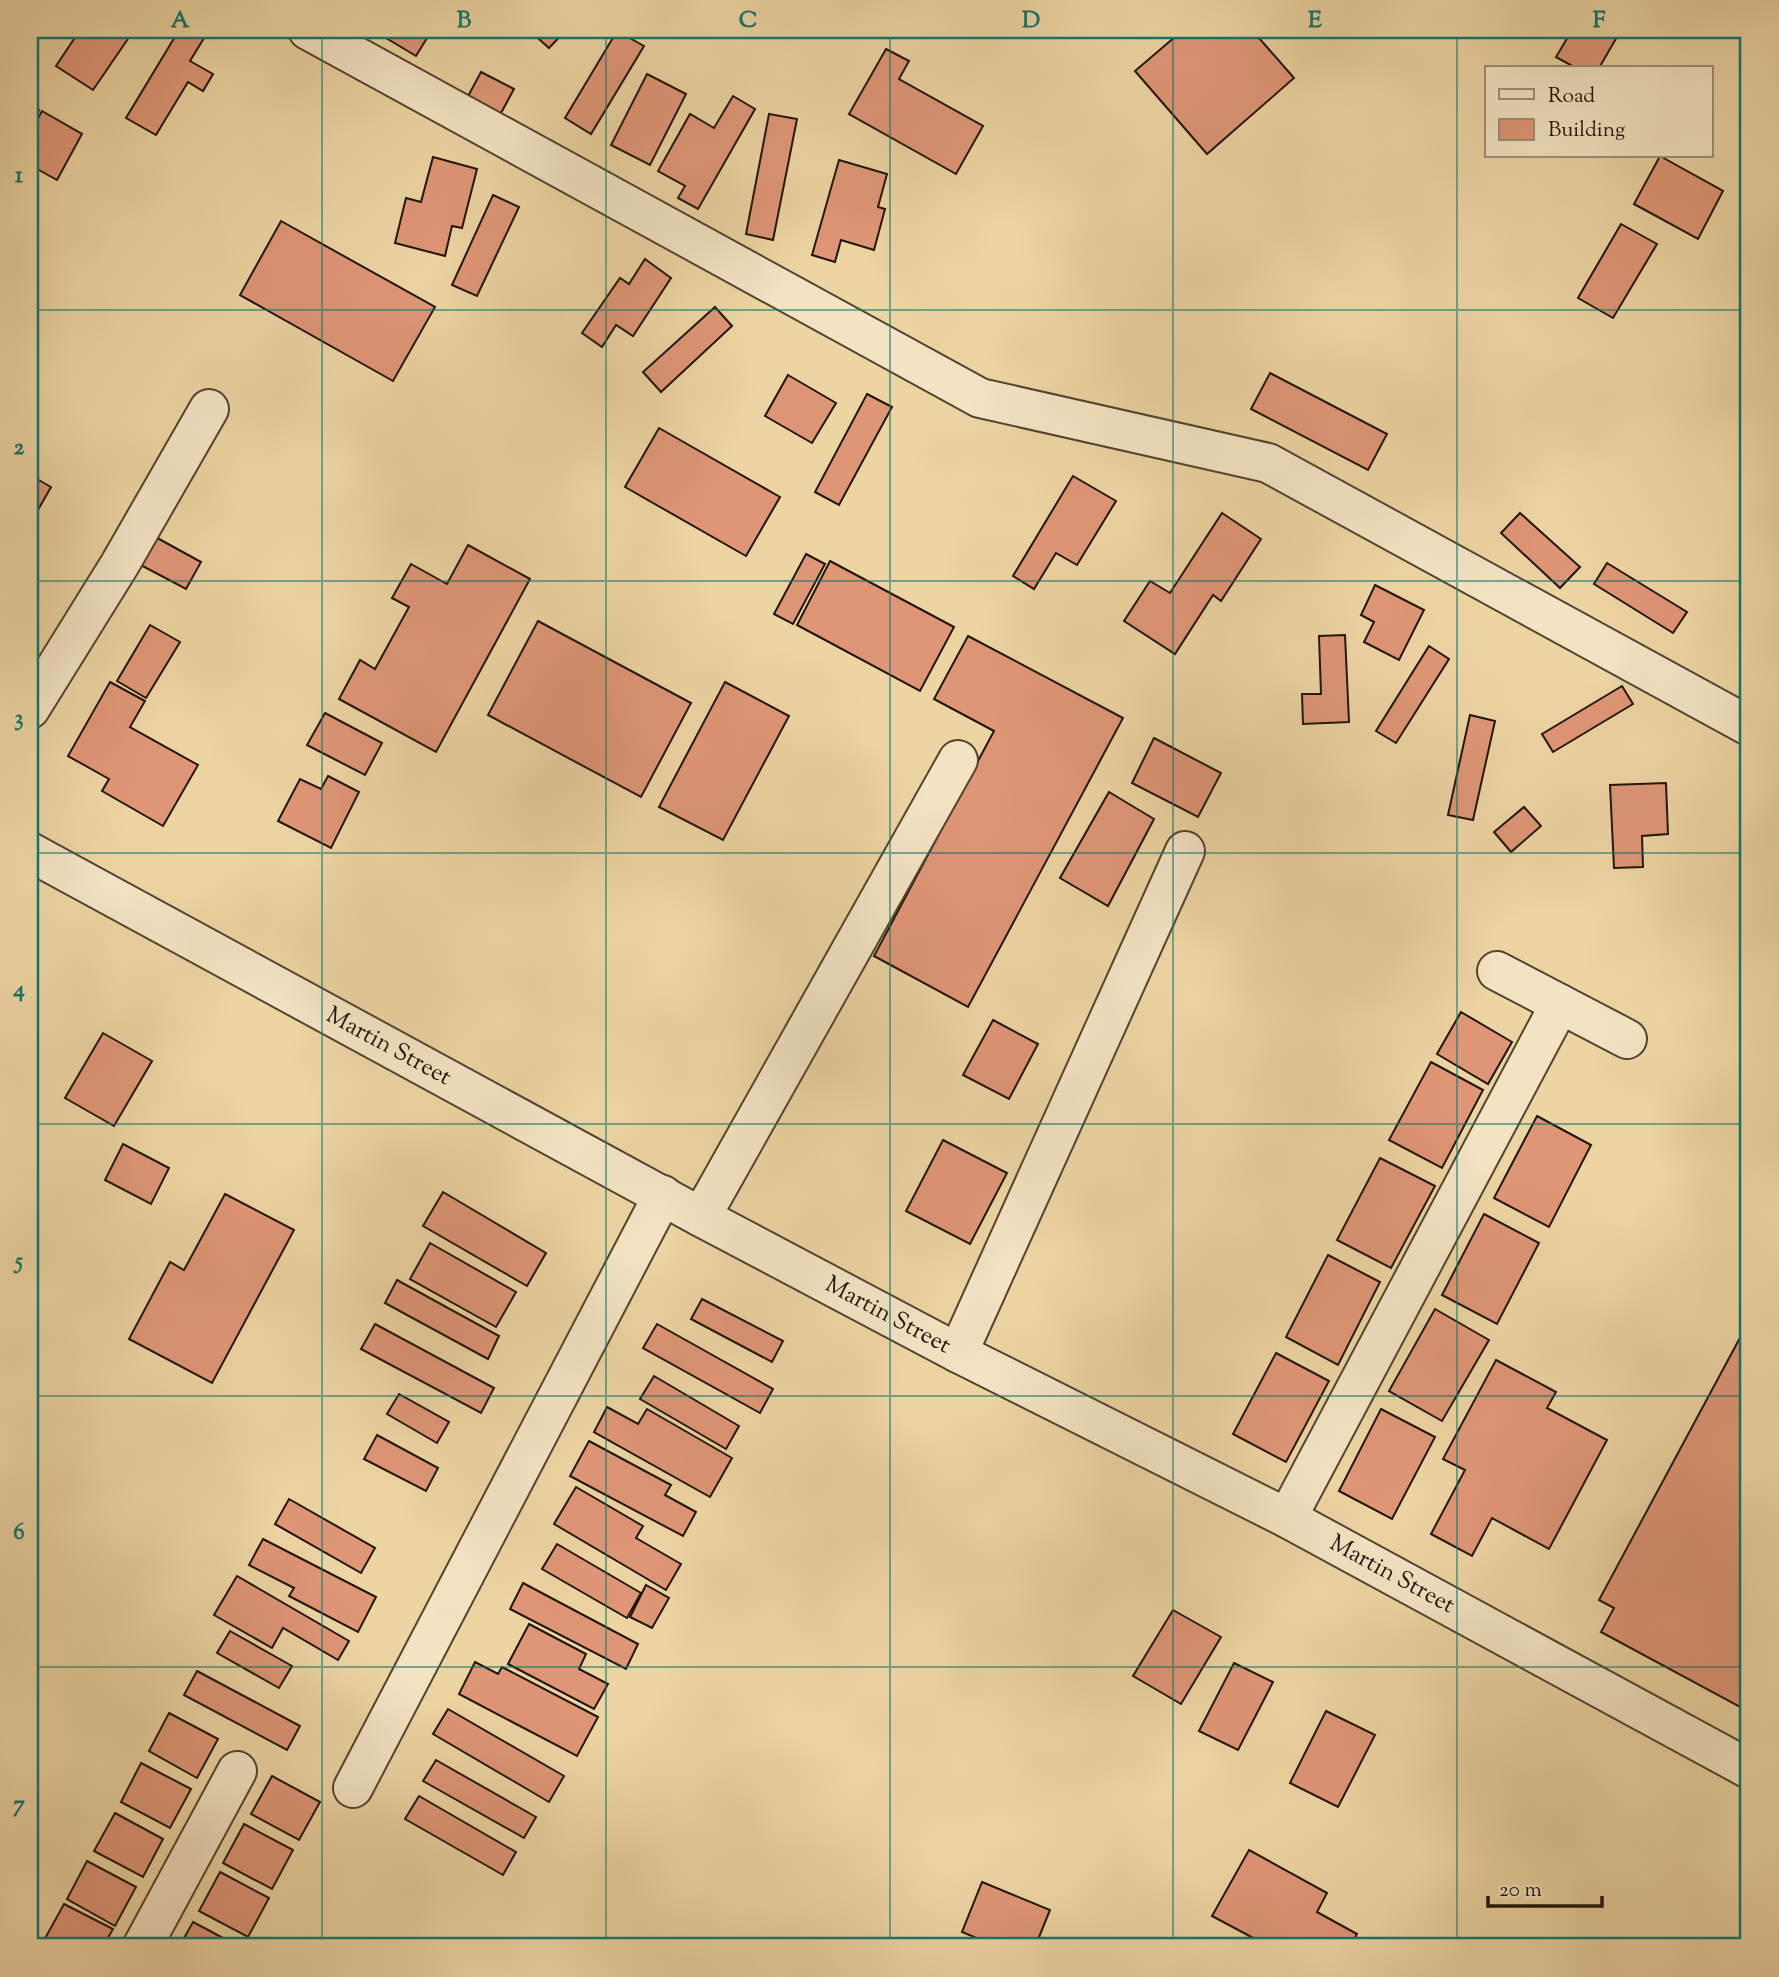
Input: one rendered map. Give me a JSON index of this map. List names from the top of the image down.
{
  "streets": {
    "street": ["Martin Street"]
  },
  "legend": ["Road", "Building"],
  "scale_bar": "20 m",
  "grid": {
    "columns": [
      "A",
      "B",
      "C",
      "D",
      "E",
      "F"
    ],
    "rows": [
      "1",
      "2",
      "3",
      "4",
      "5",
      "6",
      "7"
    ]
  }
}
